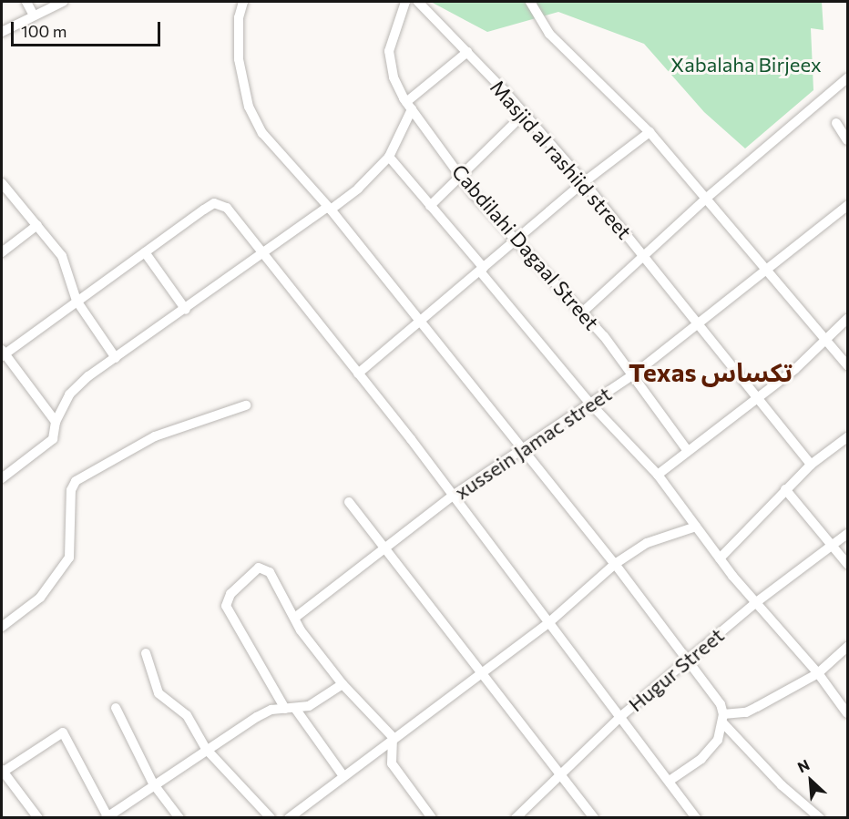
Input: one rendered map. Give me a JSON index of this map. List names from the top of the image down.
{
  "streets": {
    "street": [
      "Masjid al rashiid street",
      "Cabdilahi Dagaal Street",
      "xussein Jamac street",
      "Hugur Street"
    ]
  },
  "crossings": [
    ["Masjid al rashiid street", "xussein Jamac street"],
    ["Cabdilahi Dagaal Street", "xussein Jamac street"]
  ],
  "districts": ["Texas تكساس"],
  "parks": ["Xabalaha Birjeex"],
  "scale_bar": "100 m",
  "north": "top left"
}
